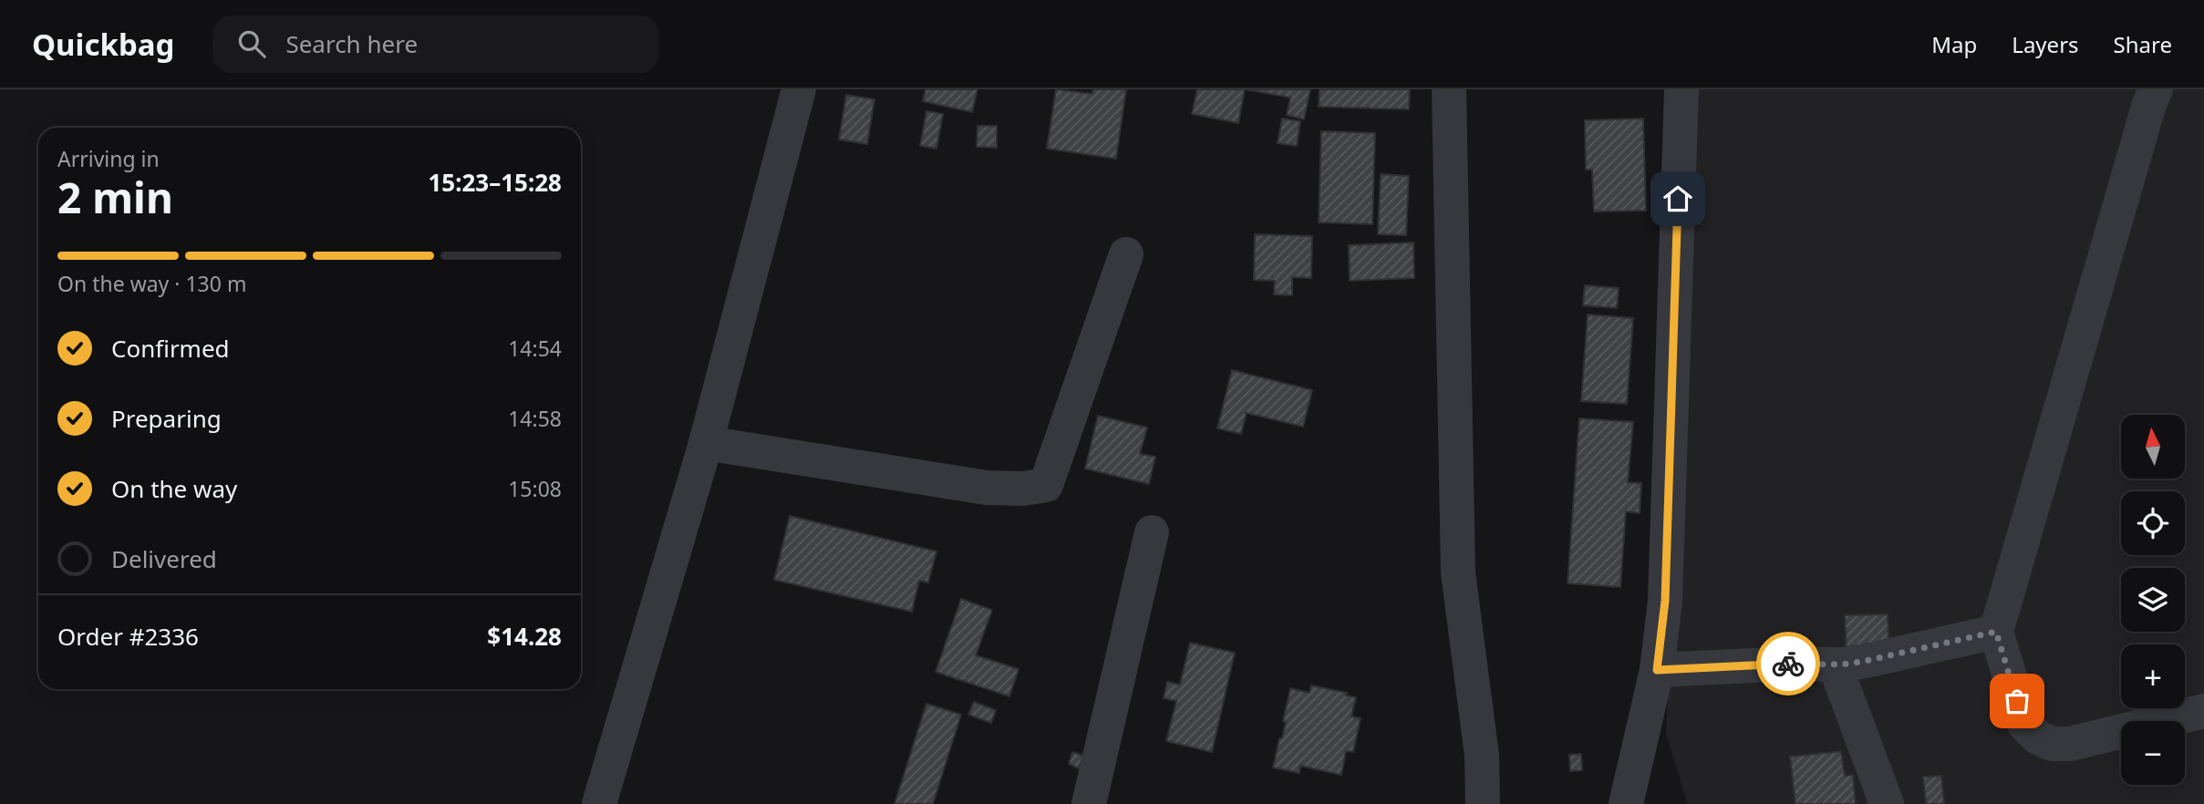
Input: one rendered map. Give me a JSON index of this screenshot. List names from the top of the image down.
{
  "north": "top",
  "page": {
    "header": "Quickbag",
    "search": "Search here",
    "nav": ["Map", "Layers", "Share"],
    "heading": ["2 min", "Arriving in", "15:23–15:28"],
    "panel": ["Order #2336", "$14.28"],
    "bar": "On the way · 130 m",
    "list": [
      ["Confirmed", "14:54"],
      ["Preparing", "14:58"],
      ["On the way", "15:08"],
      "Delivered"
    ],
    "map_buttons": ["+", "−"]
  }
}
